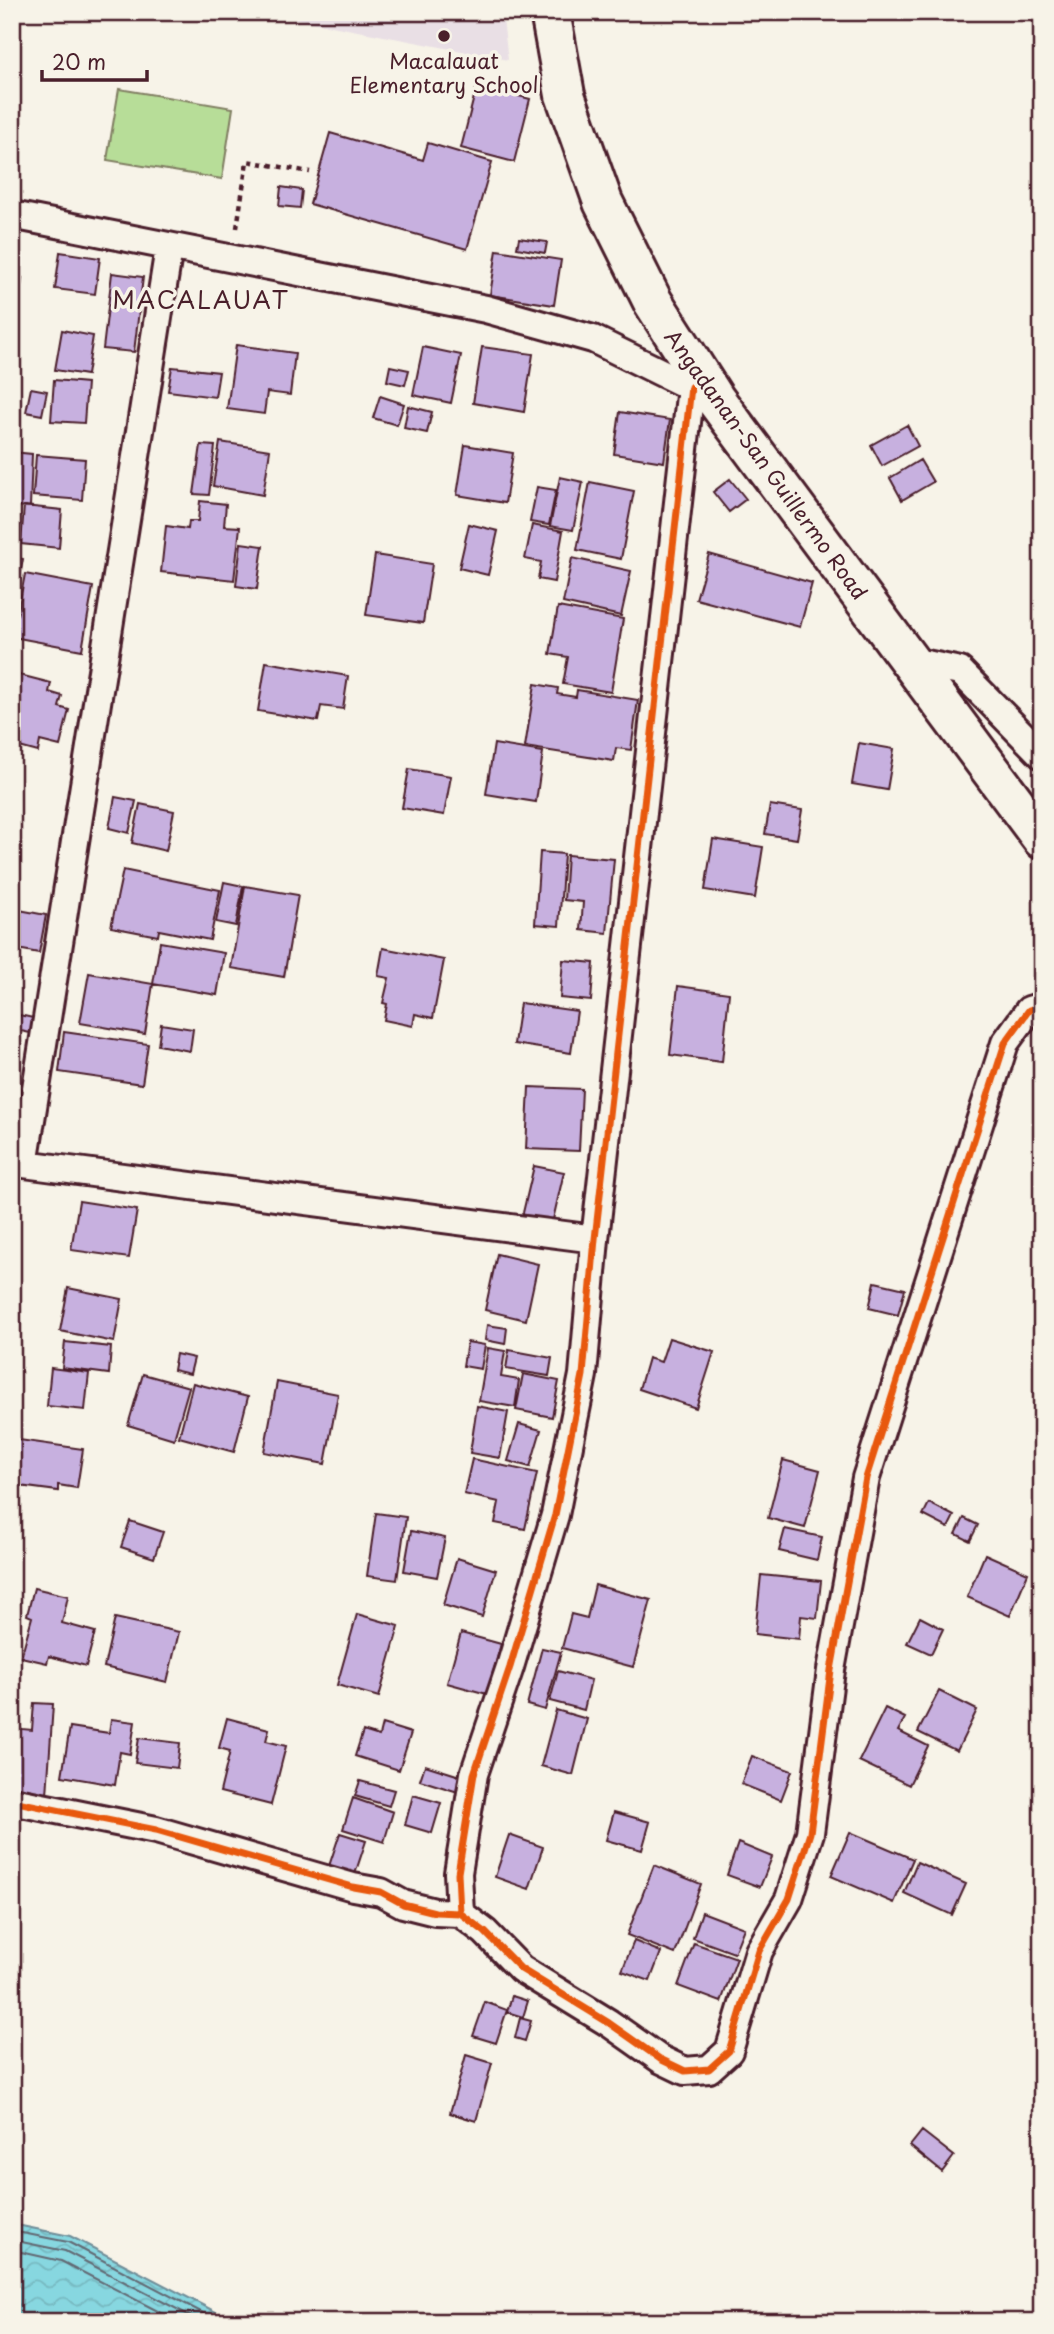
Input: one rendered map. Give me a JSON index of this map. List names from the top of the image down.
{
  "streets": {
    "main road": ["Angadanan-San Guillermo Road"]
  },
  "districts": ["MACALAUAT"],
  "places": ["Macalauat Elementary School"],
  "scale_bar": "20 m"
}
